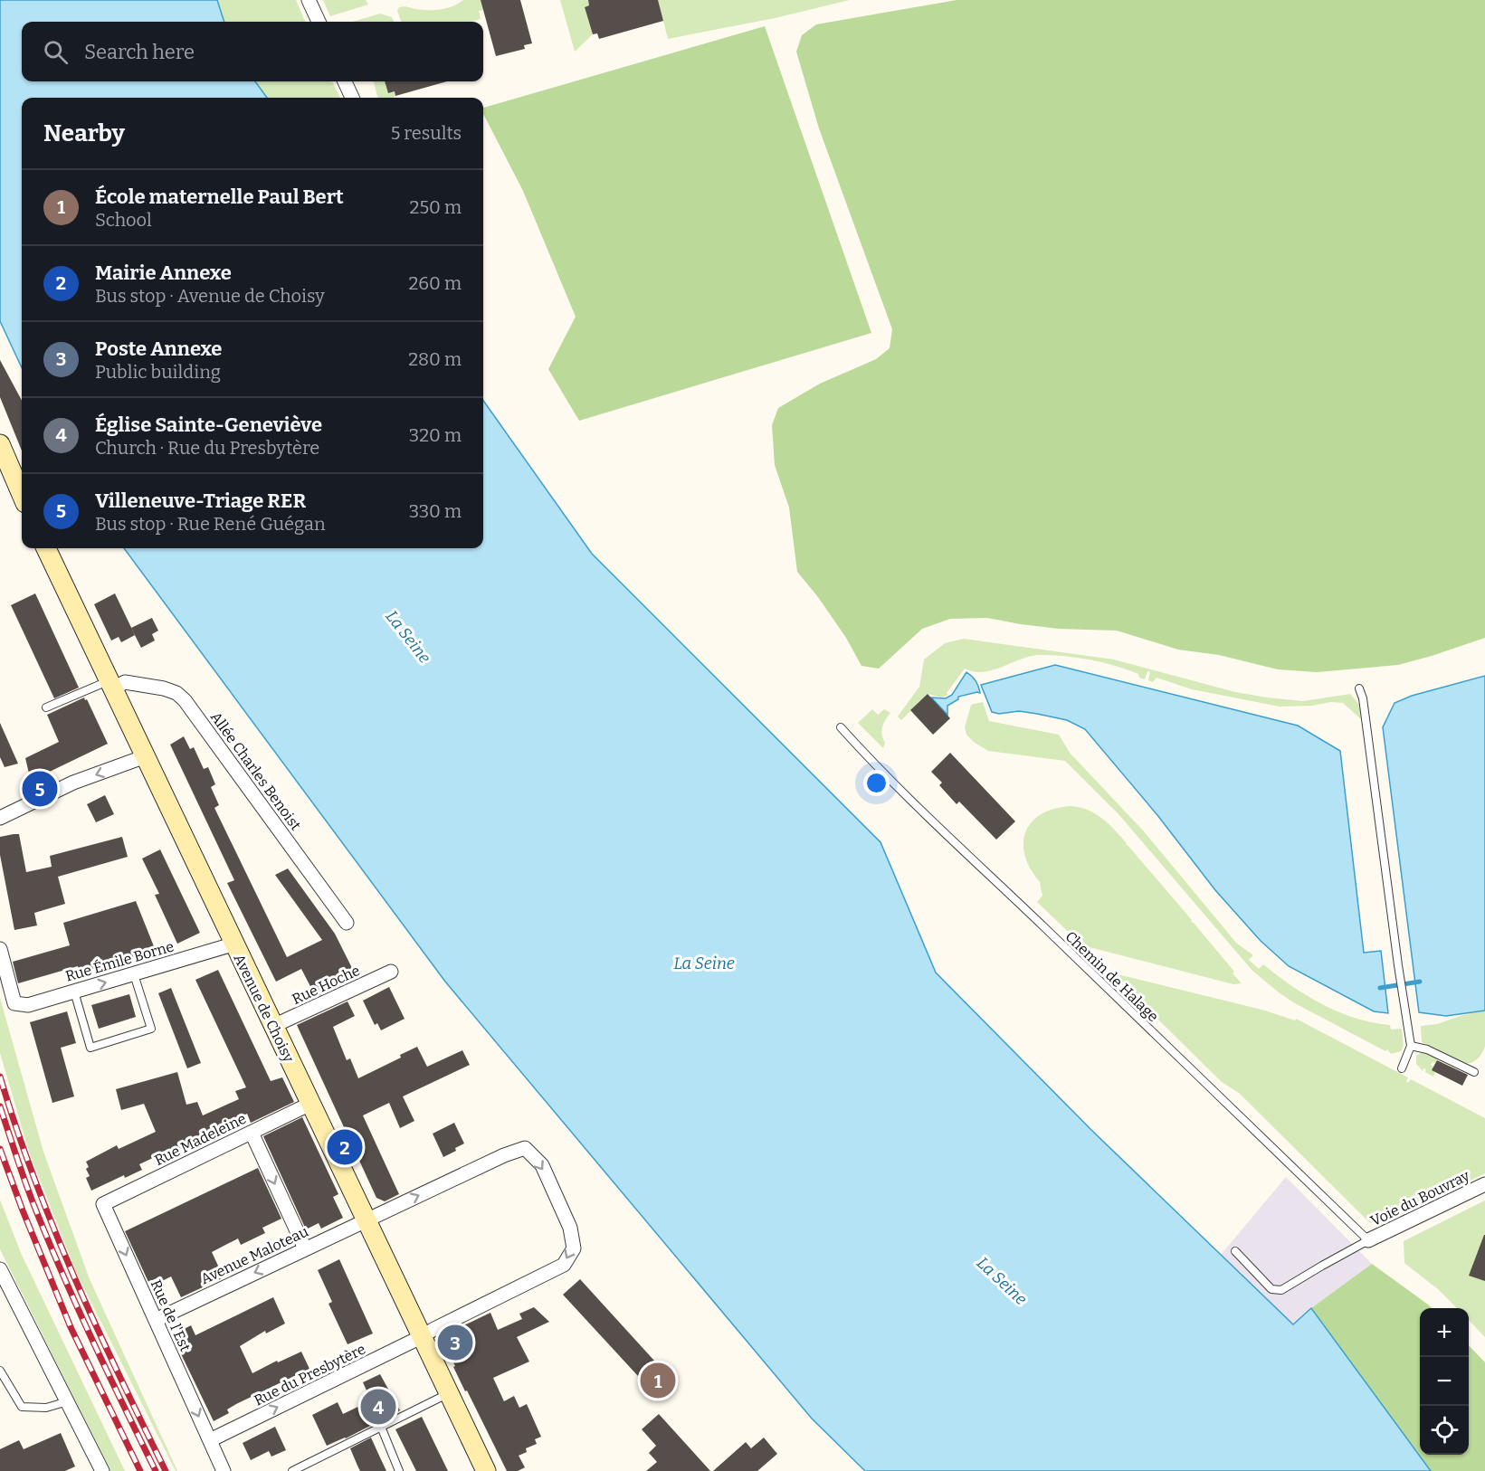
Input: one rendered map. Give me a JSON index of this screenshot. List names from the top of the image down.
{
  "streets": {
    "main road": ["Avenue de Choisy"],
    "street": [
      "Allée Charles Benoist",
      "Rue Émile Borne",
      "Rue Hoche",
      "Rue Madeleine",
      "Voie du Bouvray",
      "Avenue Maloteau",
      "Rue de l'Est",
      "Rue du Presbytère"
    ],
    "lane": ["Chemin de Halage"]
  },
  "crossings": [
    ["Allée Charles Benoist", "Avenue de Choisy"],
    ["Rue Émile Borne", "Avenue de Choisy"],
    ["Chemin de Halage", "Voie du Bouvray"],
    ["Rue Hoche", "Avenue de Choisy"],
    ["Avenue de Choisy", "Rue Madeleine"],
    ["Avenue de Choisy", "Avenue Maloteau"],
    ["Avenue de Choisy", "Rue du Presbytère"],
    ["Rue Madeleine", "Rue de l'Est"],
    ["Avenue Maloteau", "Rue de l'Est"],
    ["Avenue Maloteau", "Rue du Presbytère"],
    ["Rue de l'Est", "Rue du Presbytère"]
  ],
  "one_way": ["Rue du Presbytère"],
  "water": ["La Seine"],
  "page": {
    "search": "Search here",
    "heading": ["Nearby", "5 results"],
    "list": [
      {
        "mark": "1",
        "name": "École maternelle Paul Bert",
        "note": "School",
        "value": "250 m"
      },
      {
        "mark": "2",
        "name": "Mairie Annexe",
        "note": "Bus stop · Avenue de Choisy",
        "value": "260 m"
      },
      {
        "mark": "3",
        "name": "Poste Annexe",
        "note": "Public building",
        "value": "280 m"
      },
      {
        "mark": "4",
        "name": "Église Sainte-Geneviève",
        "note": "Church · Rue du Presbytère",
        "value": "320 m"
      },
      {
        "mark": "5",
        "name": "Villeneuve-Triage RER",
        "note": "Bus stop · Rue René Guégan",
        "value": "330 m"
      }
    ],
    "pins": [
      "5",
      "2",
      "3",
      "1",
      "4"
    ],
    "map_buttons": ["+", "−"]
  }
}
